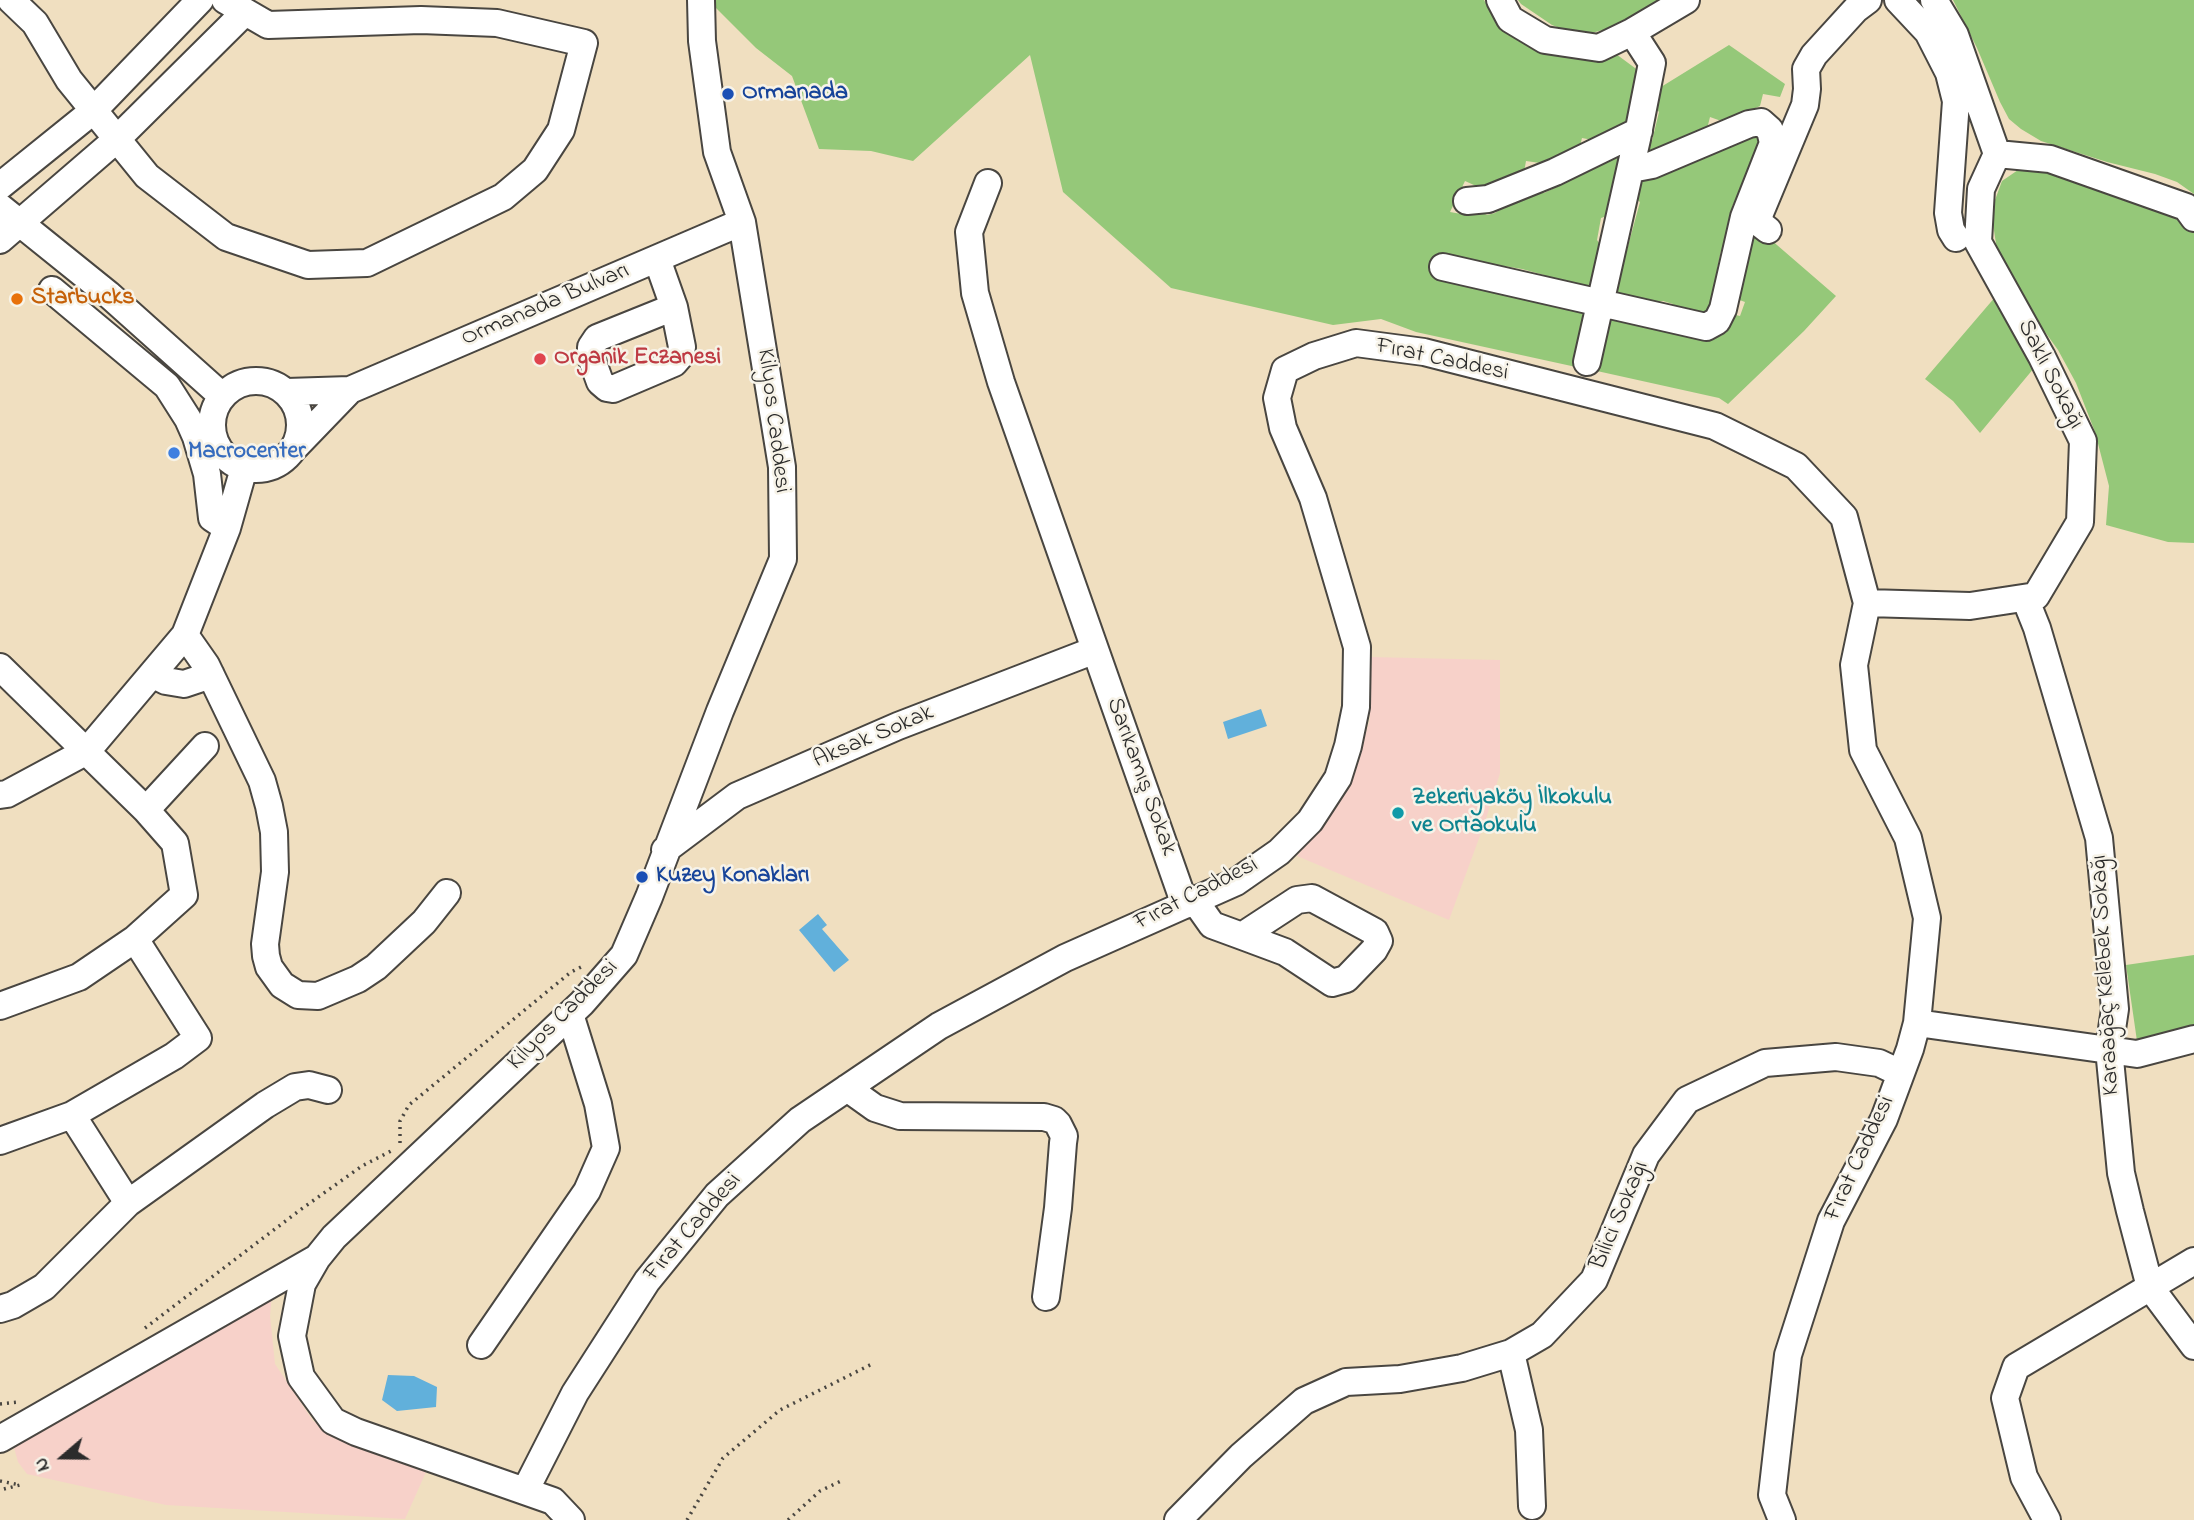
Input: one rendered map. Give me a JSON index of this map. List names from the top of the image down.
{
  "streets": {
    "street": [
      "Ormanada Bulvarı",
      "Fırat Caddesi",
      "Saklı Sokağı",
      "Kilyos Caddesi",
      "Aksak Sokak",
      "Sarıkamış Sokak",
      "Karaağaç Kelebek Sokağı",
      "Bilici Sokağı"
    ]
  },
  "crossings": [
    ["Ormanada Bulvarı", "Kilyos Caddesi"],
    ["Fırat Caddesi", "Kilyos Caddesi"],
    ["Fırat Caddesi", "Sarıkamış Sokak"],
    ["Fırat Caddesi", "Bilici Sokağı"],
    ["Saklı Sokağı", "Karaağaç Kelebek Sokağı"],
    ["Kilyos Caddesi", "Aksak Sokak"],
    ["Aksak Sokak", "Sarıkamış Sokak"]
  ],
  "places": [
    "Ormanada",
    "Starbucks",
    "Organik Eczanesi",
    "Macrocenter",
    "Zekeriyaköy İlkokulu ve Ortaokulu",
    "Kuzey Konakları"
  ],
  "north": "left"
}
